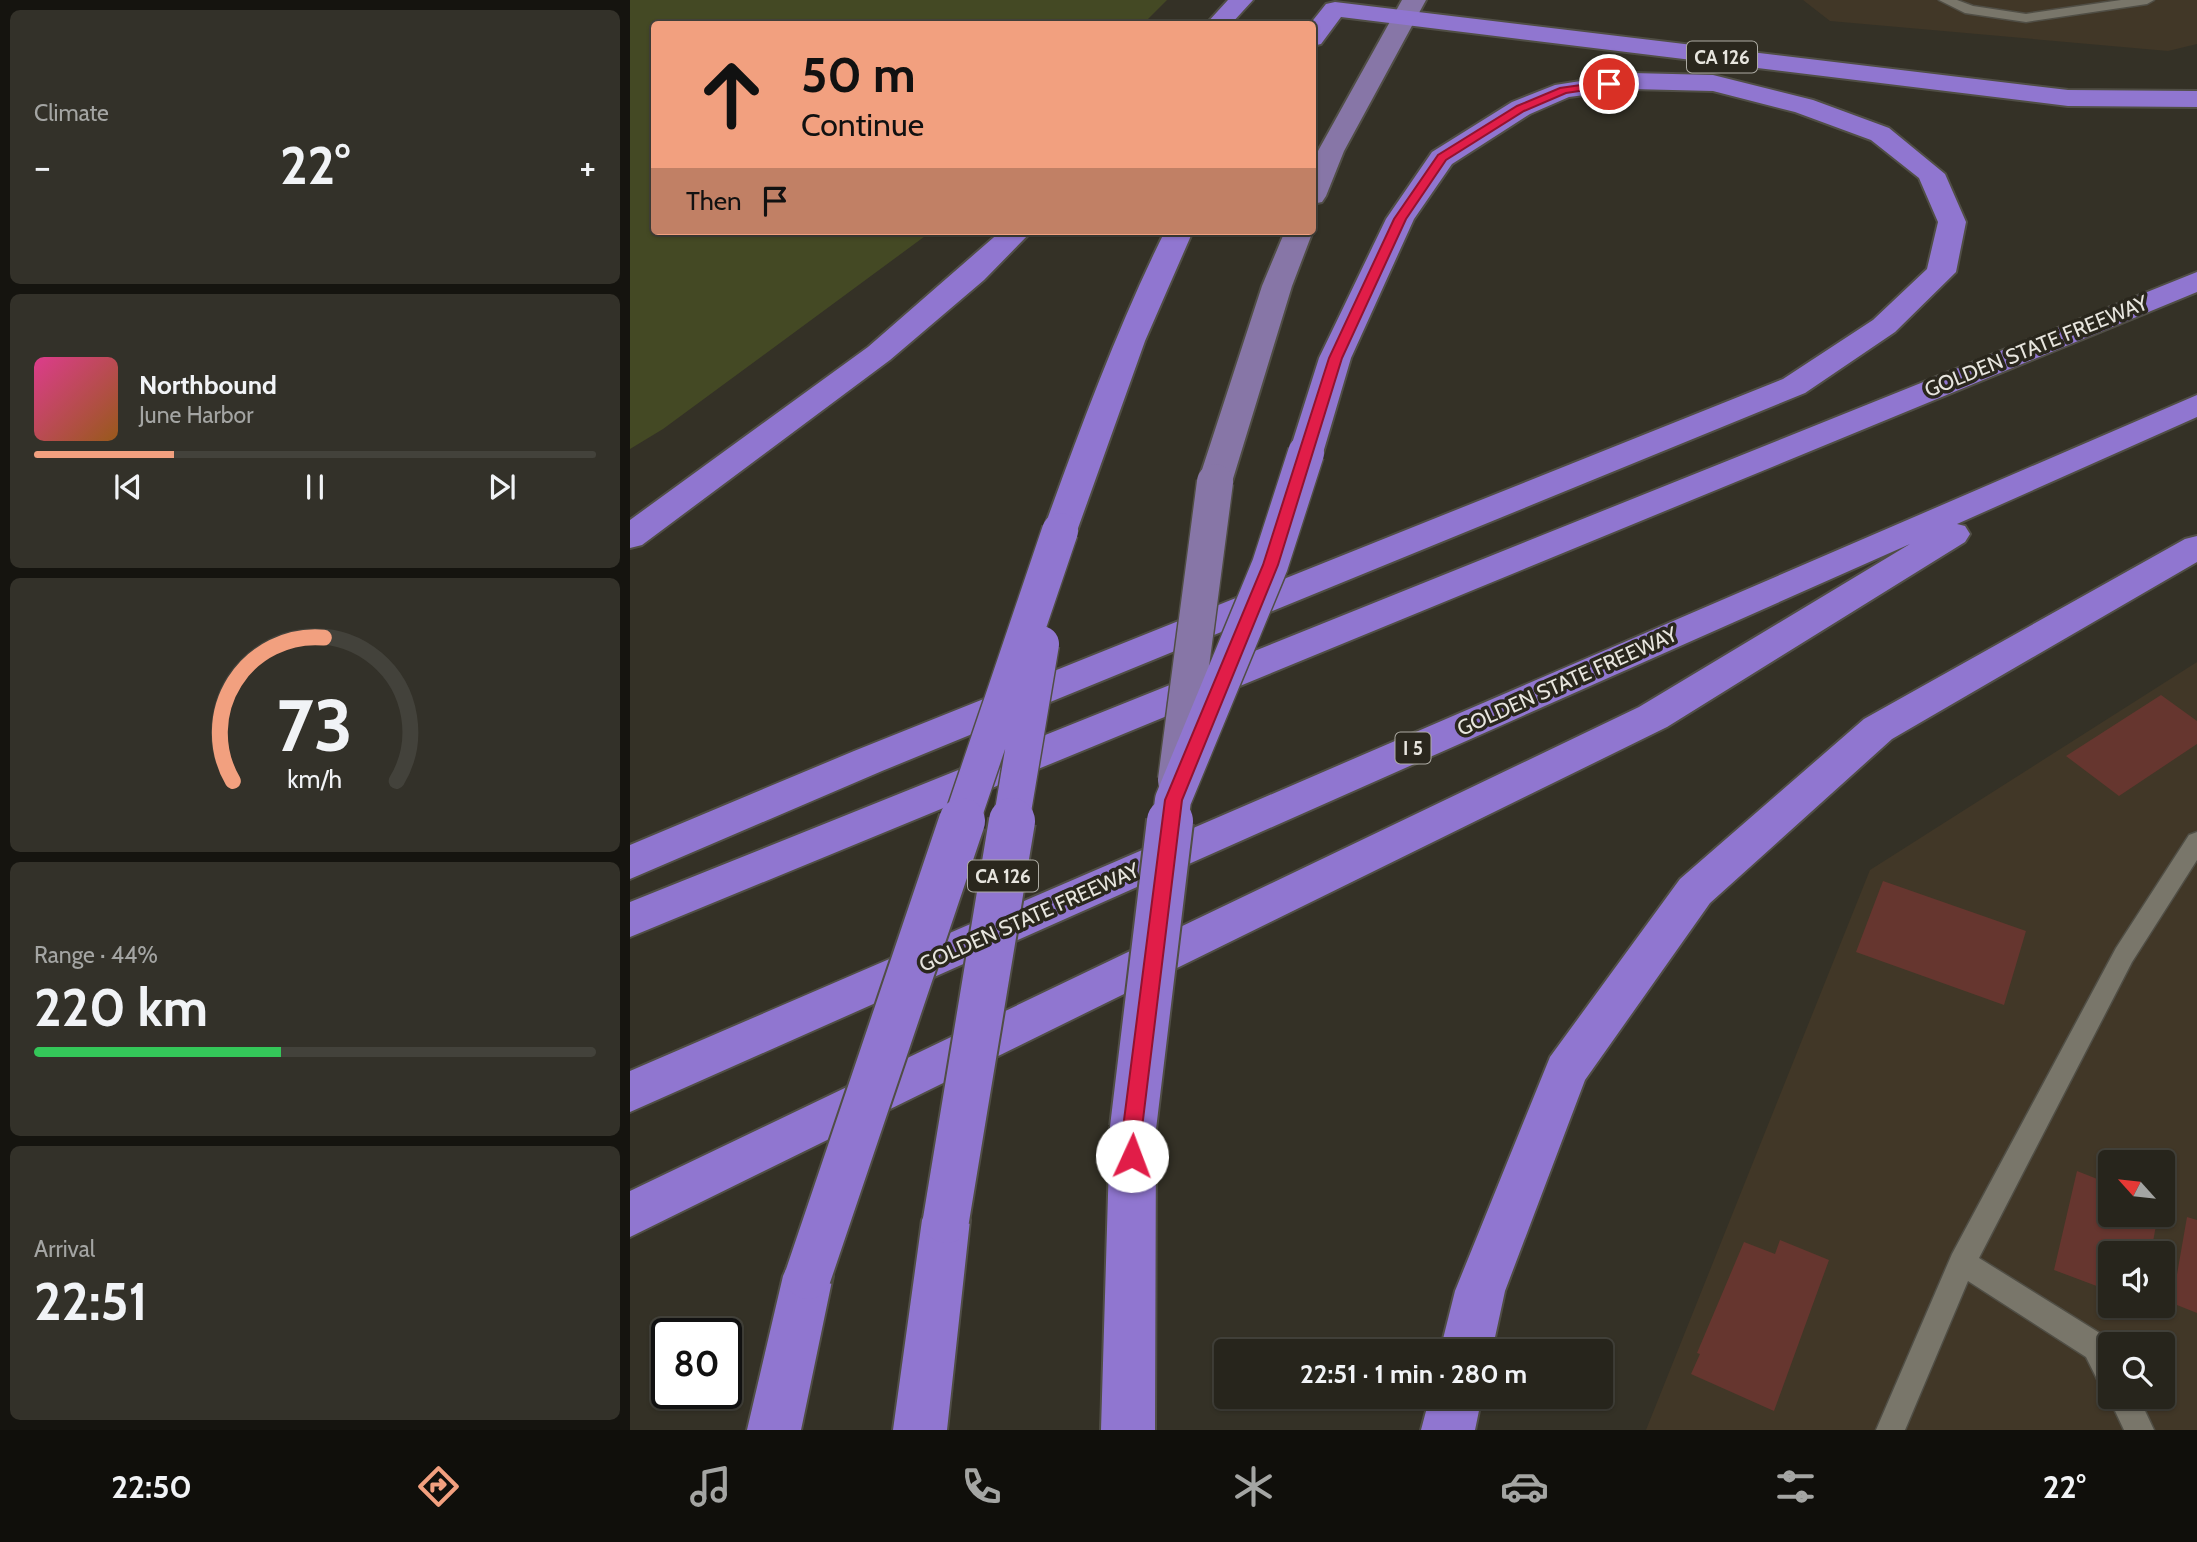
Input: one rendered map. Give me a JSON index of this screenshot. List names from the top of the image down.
{
  "streets": {
    "highway": ["CA 126", "GOLDEN STATE FREEWAY", "I 5"]
  },
  "north": "top left",
  "page": {
    "tile": [
      "Climate",
      ["Range · 44%", "220 km"],
      ["Arrival", "22:51"]
    ],
    "turn": ["50 m", "Continue"],
    "heat": ["−", "22°", "+"],
    "then": "Then",
    "song": ["Northbound", "June Harbor"],
    "limit": "80",
    "trip": "22:51 · 1 min · 280 m",
    "tabs": ["22:50", "22°"],
    "gauge": ["73", "km/h"]
  }
}
